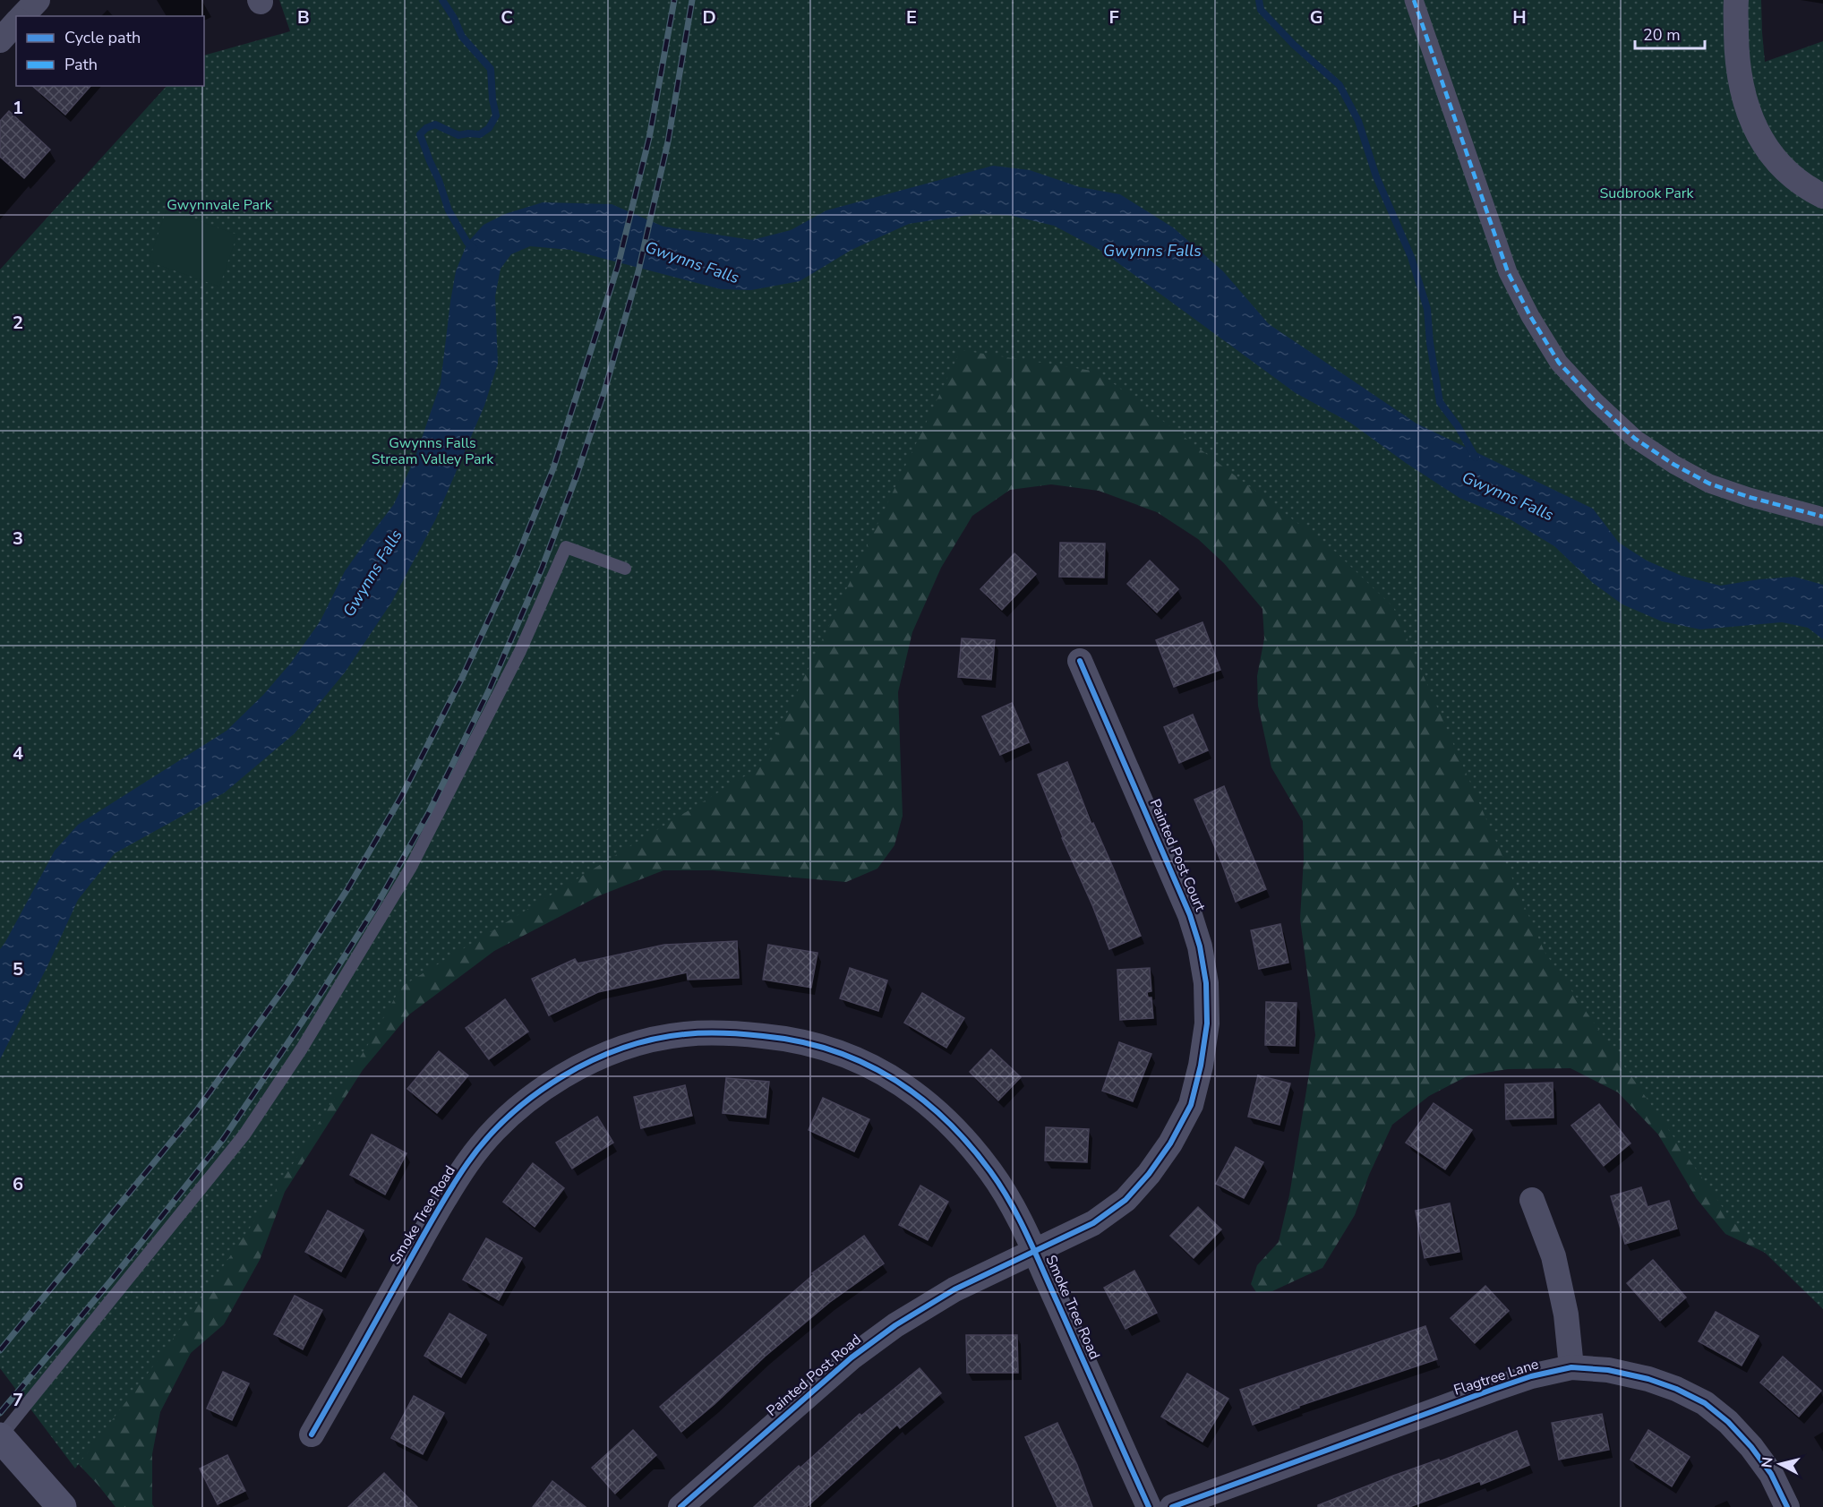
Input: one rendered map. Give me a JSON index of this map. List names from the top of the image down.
{
  "streets": {
    "street": [
      "Painted Post Court",
      "Smoke Tree Road",
      "Painted Post Road",
      "Flagtree Lane"
    ]
  },
  "crossings": [
    ["Painted Post Court", "Smoke Tree Road"],
    ["Painted Post Court", "Painted Post Road"],
    ["Smoke Tree Road", "Painted Post Road"]
  ],
  "water": ["Gwynns Falls"],
  "parks": ["Sudbrook Park", "Gwynnvale Park", "Gwynns Falls Stream Valley Park"],
  "legend": ["Cycle path", "Path"],
  "scale_bar": "20 m",
  "north": "left",
  "grid": {
    "columns": [
      "B",
      "C",
      "D",
      "E",
      "F",
      "G",
      "H"
    ],
    "rows": [
      "1",
      "2",
      "3",
      "4",
      "5",
      "6",
      "7"
    ]
  }
}
